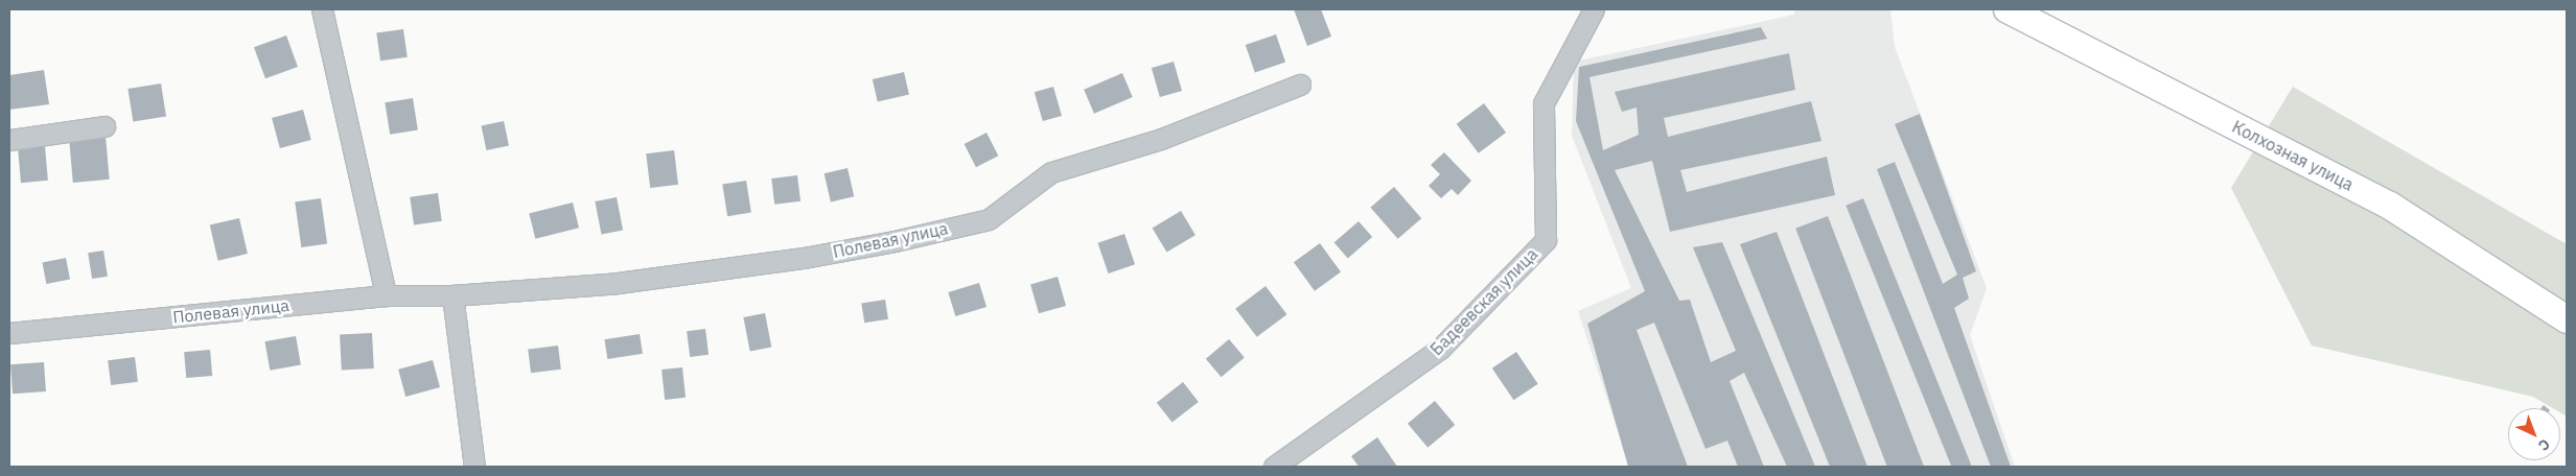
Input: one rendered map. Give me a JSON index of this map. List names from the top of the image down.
{
  "streets": {
    "main road": ["Колхозная улица"],
    "street": ["Полевая улица", "Бадеевская улица"]
  },
  "north": "bottom right"
}
